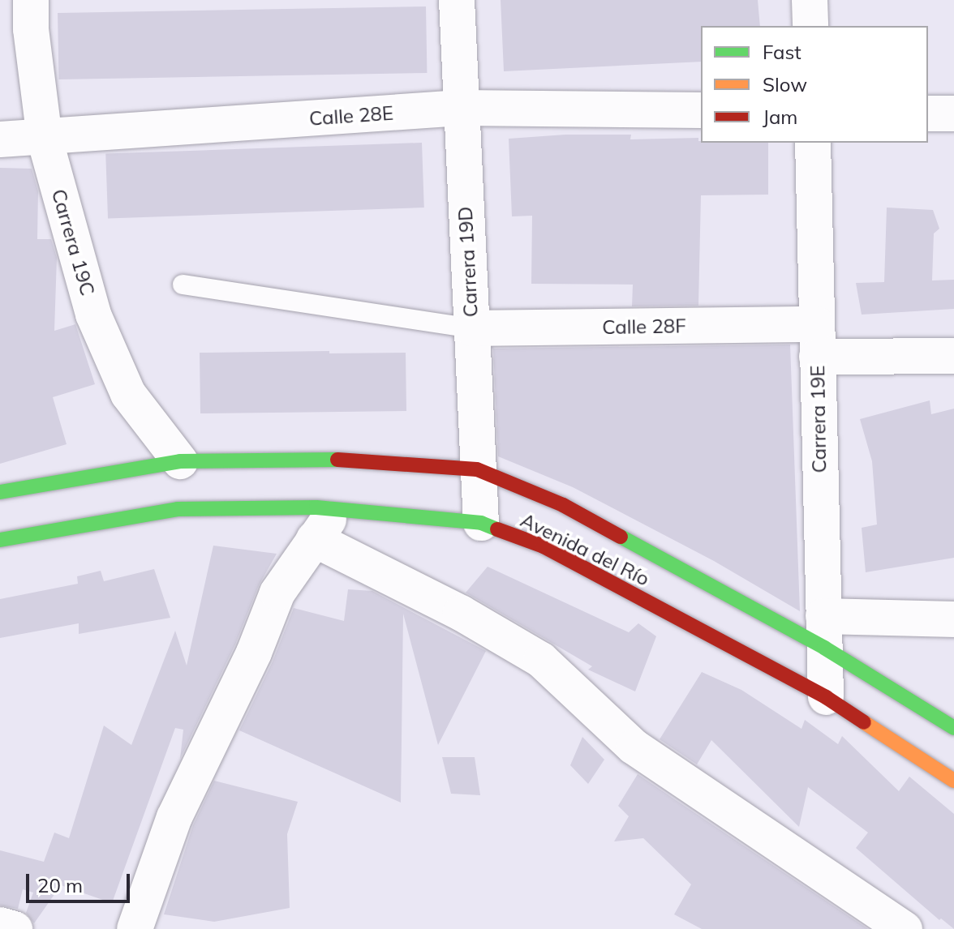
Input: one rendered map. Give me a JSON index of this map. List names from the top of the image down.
{
  "streets": {
    "main road": ["Avenida del Río"],
    "street": [
      "Calle 28E",
      "Carrera 19C",
      "Carrera 19D",
      "Calle 28F",
      "Carrera 19E"
    ]
  },
  "crossings": [
    ["Calle 28E", "Carrera 19C"],
    ["Calle 28E", "Carrera 19D"],
    ["Carrera 19C", "Avenida del Río"],
    ["Carrera 19D", "Calle 28F"],
    ["Carrera 19D", "Avenida del Río"],
    ["Calle 28F", "Carrera 19E"],
    ["Carrera 19E", "Avenida del Río"]
  ],
  "legend": ["Fast", "Slow", "Jam"],
  "scale_bar": "20 m"
}
